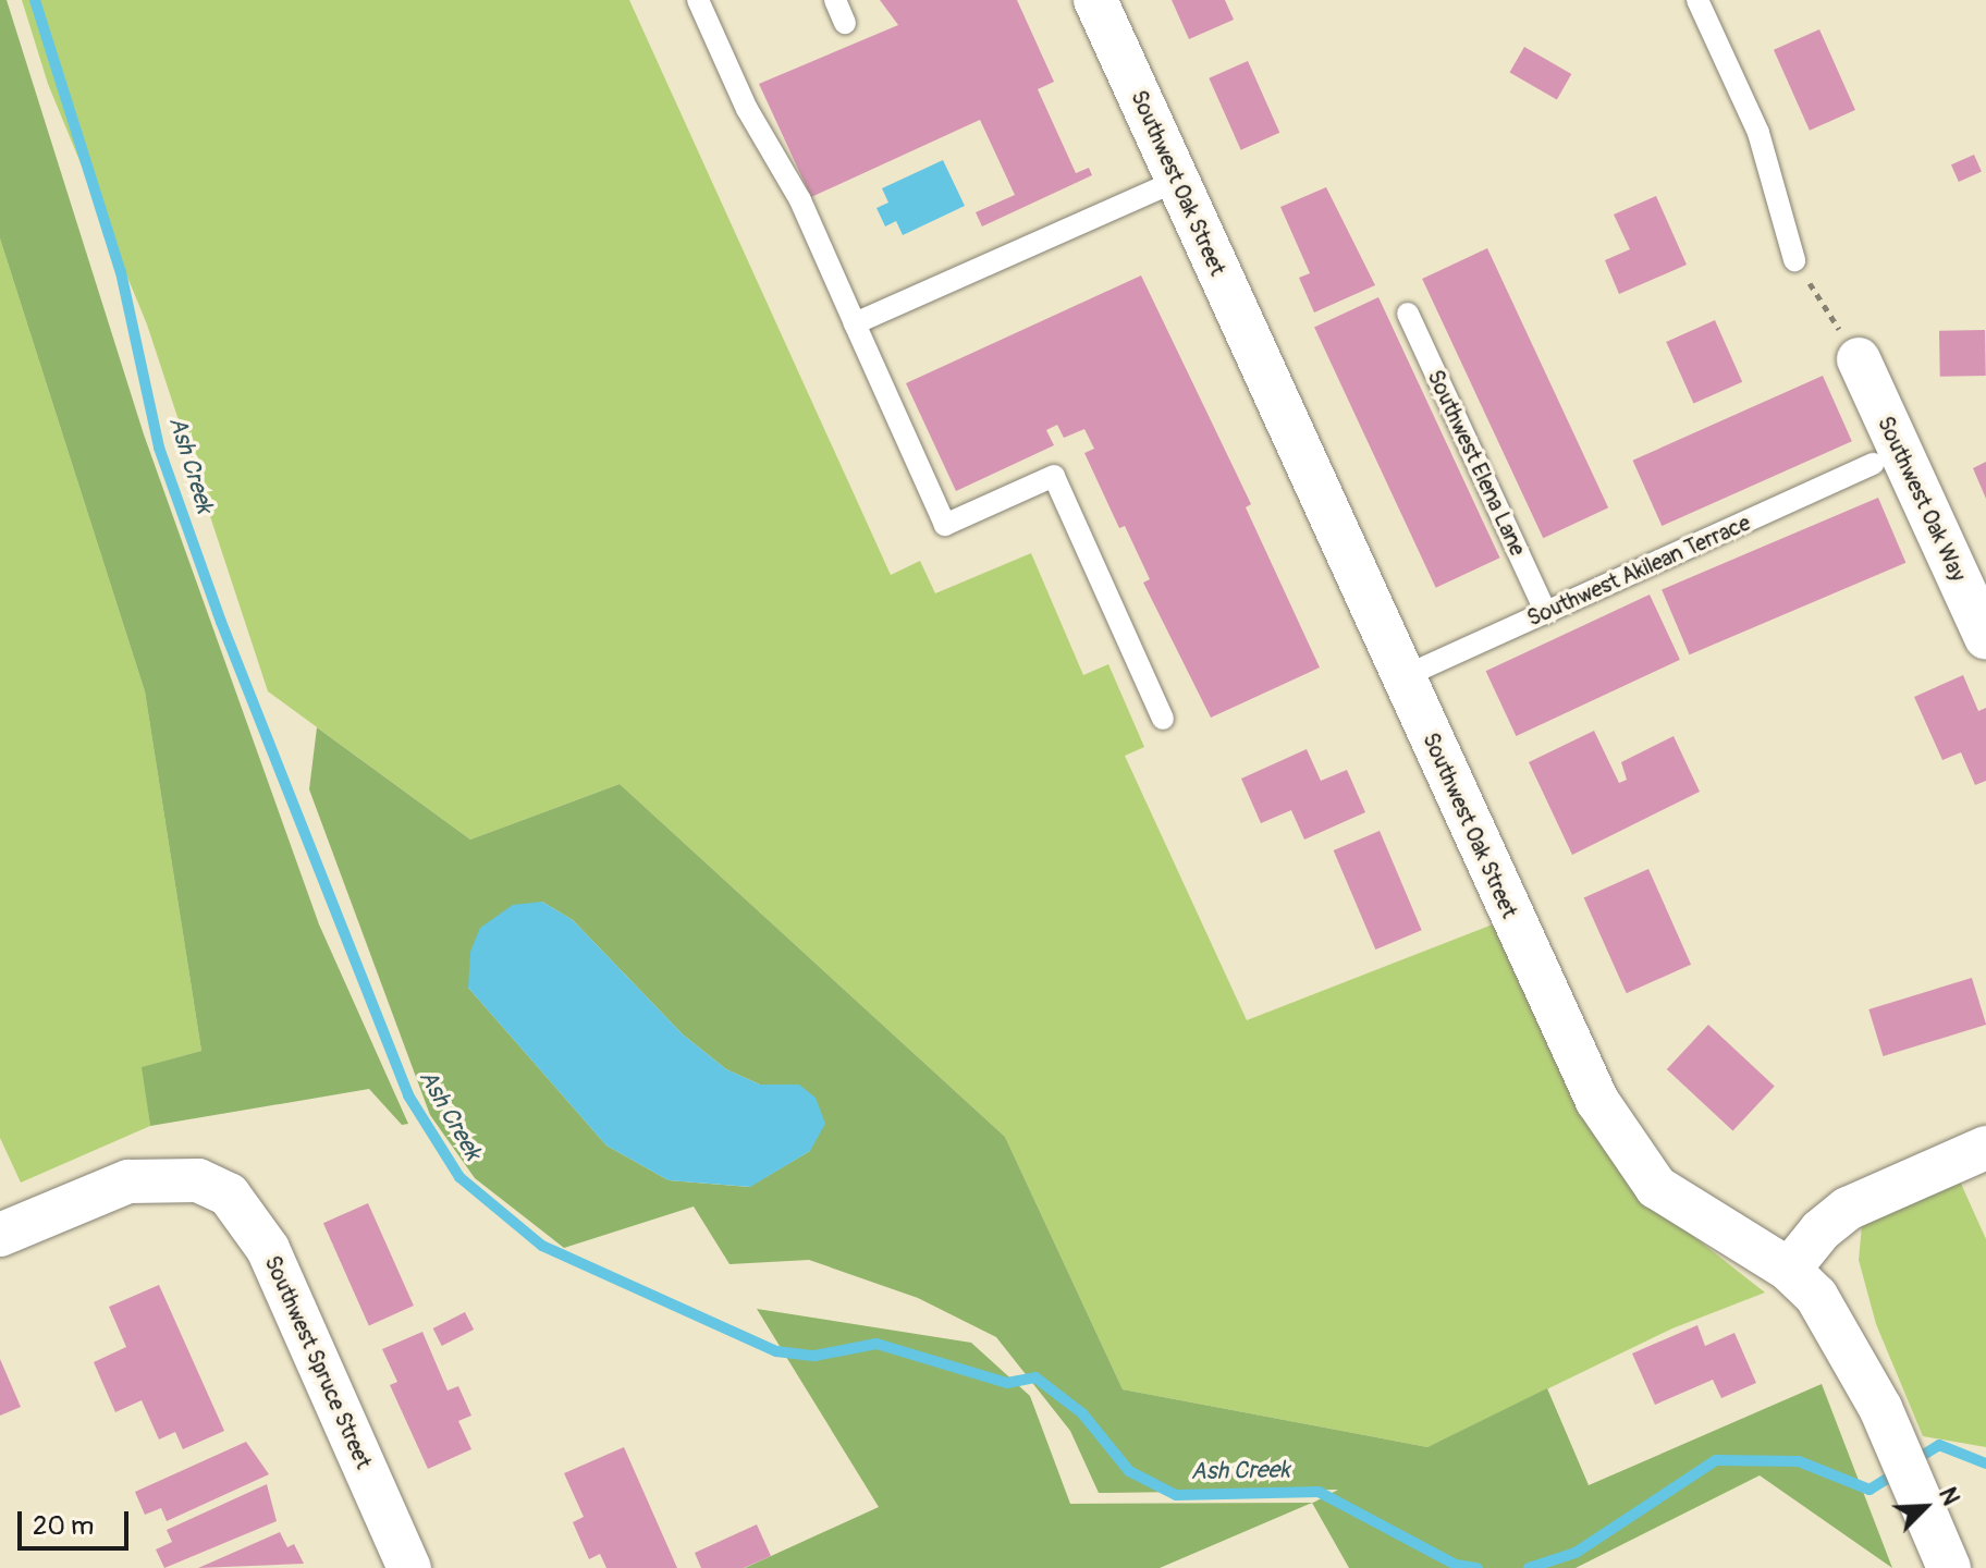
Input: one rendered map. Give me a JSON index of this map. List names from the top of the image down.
{
  "streets": {
    "street": ["Southwest Oak Street", "Southwest Oak Way", "Southwest Spruce Street"],
    "lane": ["Southwest Elena Lane", "Southwest Akilean Terrace"]
  },
  "crossings": [
    ["Southwest Oak Street", "Southwest Akilean Terrace"],
    ["Southwest Elena Lane", "Southwest Akilean Terrace"]
  ],
  "water": ["Ash Creek"],
  "scale_bar": "20 m",
  "north": "top right"
}
